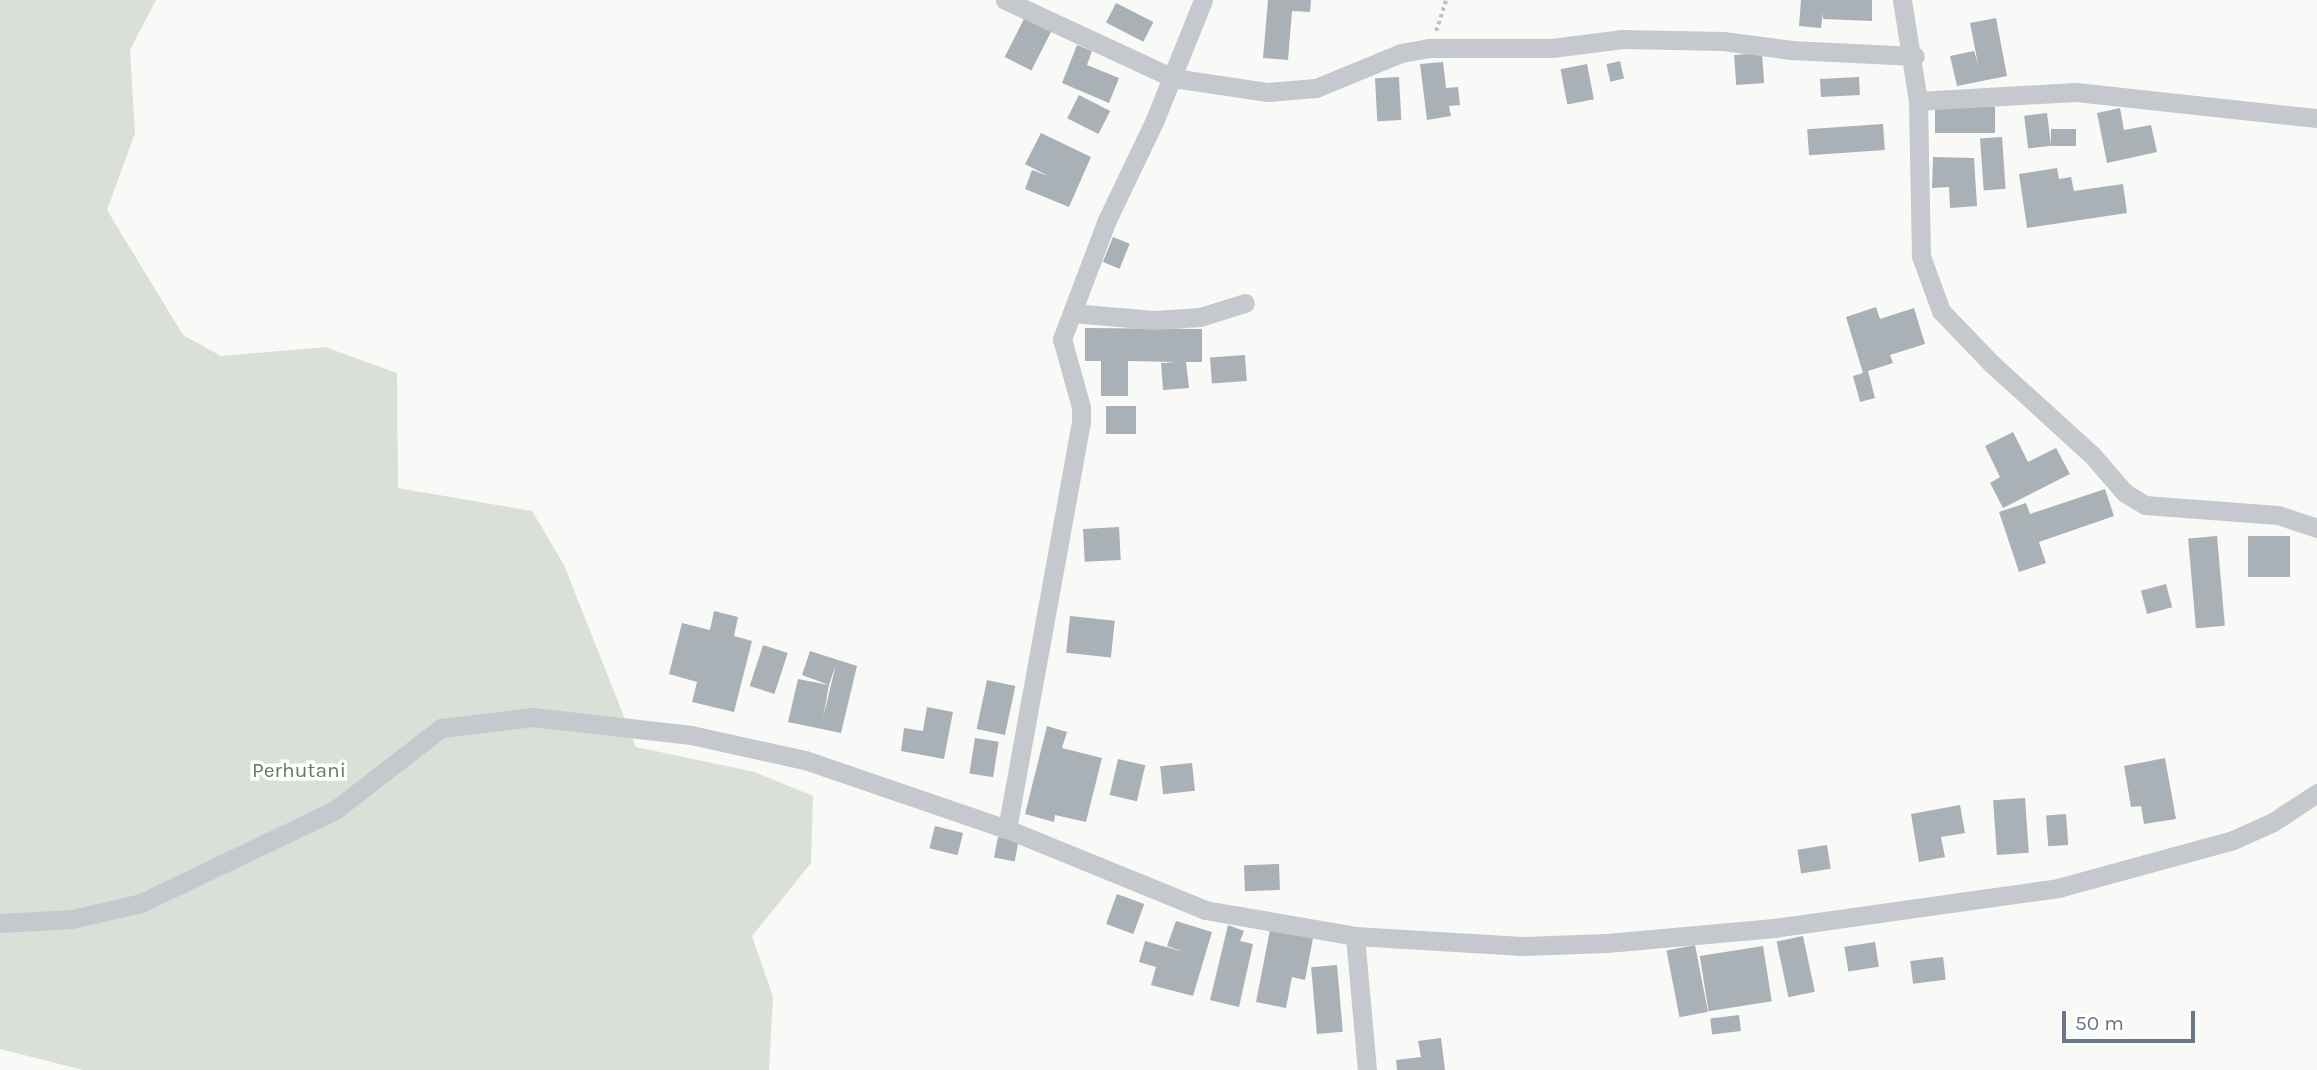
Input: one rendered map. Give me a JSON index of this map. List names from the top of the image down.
{
  "parks": ["Perhutani"],
  "scale_bar": "50 m"
}
